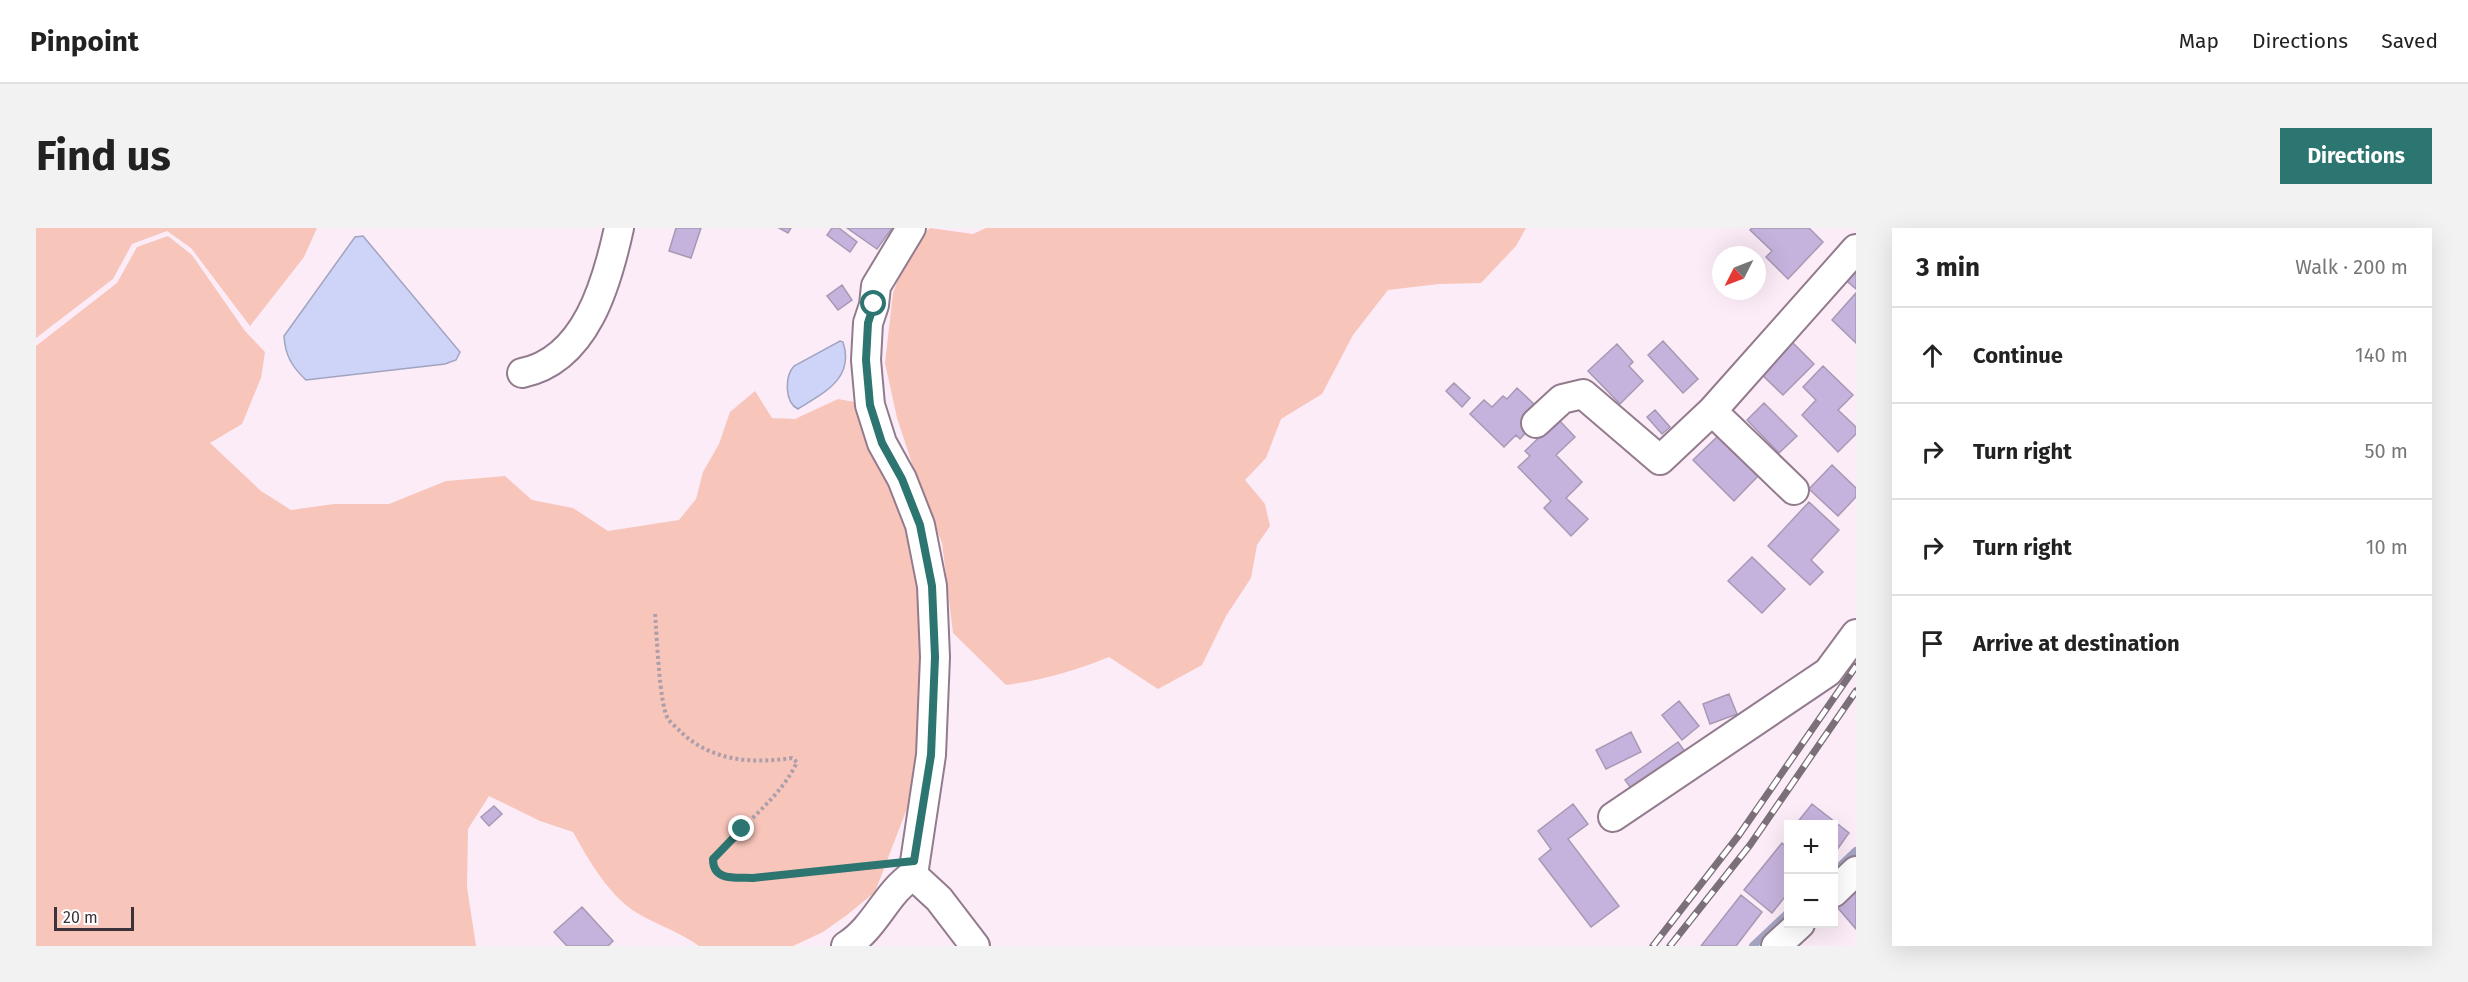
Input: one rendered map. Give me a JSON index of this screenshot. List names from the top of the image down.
{
  "scale_bar": "20 m",
  "north": "bottom left",
  "page": {
    "header": "Pinpoint",
    "nav": ["Map", "Directions", "Saved"],
    "buttons": "Directions",
    "title": "Find us",
    "heading": ["3 min", "Walk · 200 m"],
    "list": [
      ["Continue", "140 m"],
      ["Turn right", "50 m"],
      ["Turn right", "10 m"],
      "Arrive at destination"
    ],
    "map_buttons": ["+", "−"],
    "scale": "20 m"
  }
}
